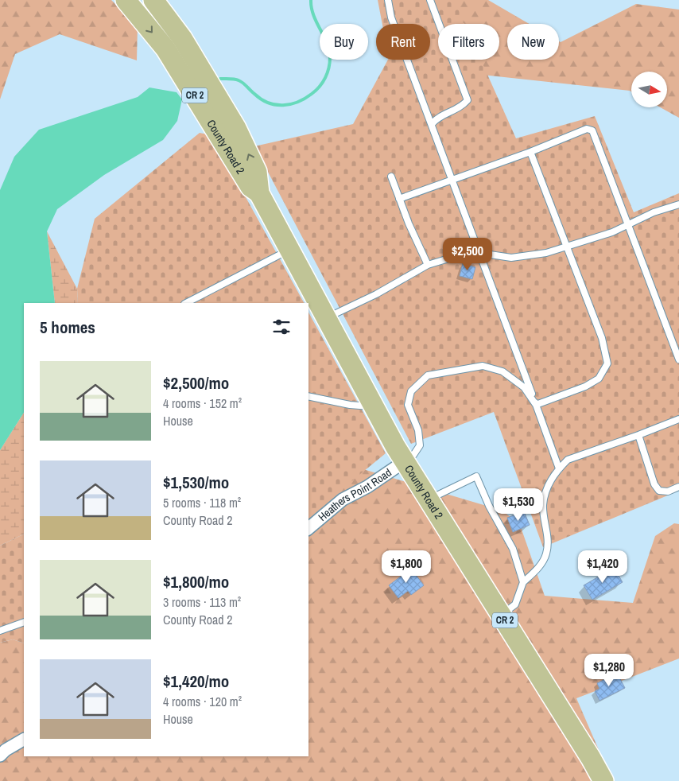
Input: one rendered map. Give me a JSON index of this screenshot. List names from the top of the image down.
{
  "streets": {
    "main road": ["CR 2", "County Road 2"],
    "street": ["Heathers Point Road"]
  },
  "crossings": [
    ["County Road 2", "Heathers Point Road"]
  ],
  "north": "right",
  "page": {
    "chip": [
      "Buy",
      "Rent",
      "Filters",
      "New"
    ],
    "price": [
      "$2,500",
      "$1,530",
      "$1,800",
      "$1,420",
      "$1,280"
    ],
    "heading": "5 homes",
    "list": [
      {
        "name": "$2,500/mo",
        "note": "4 rooms · 152 m² · House"
      },
      {
        "name": "$1,530/mo",
        "note": "5 rooms · 118 m² · County Road 2"
      },
      {
        "name": "$1,800/mo",
        "note": "3 rooms · 113 m² · County Road 2"
      },
      {
        "name": "$1,420/mo",
        "note": "4 rooms · 120 m² · House"
      }
    ]
  }
}
